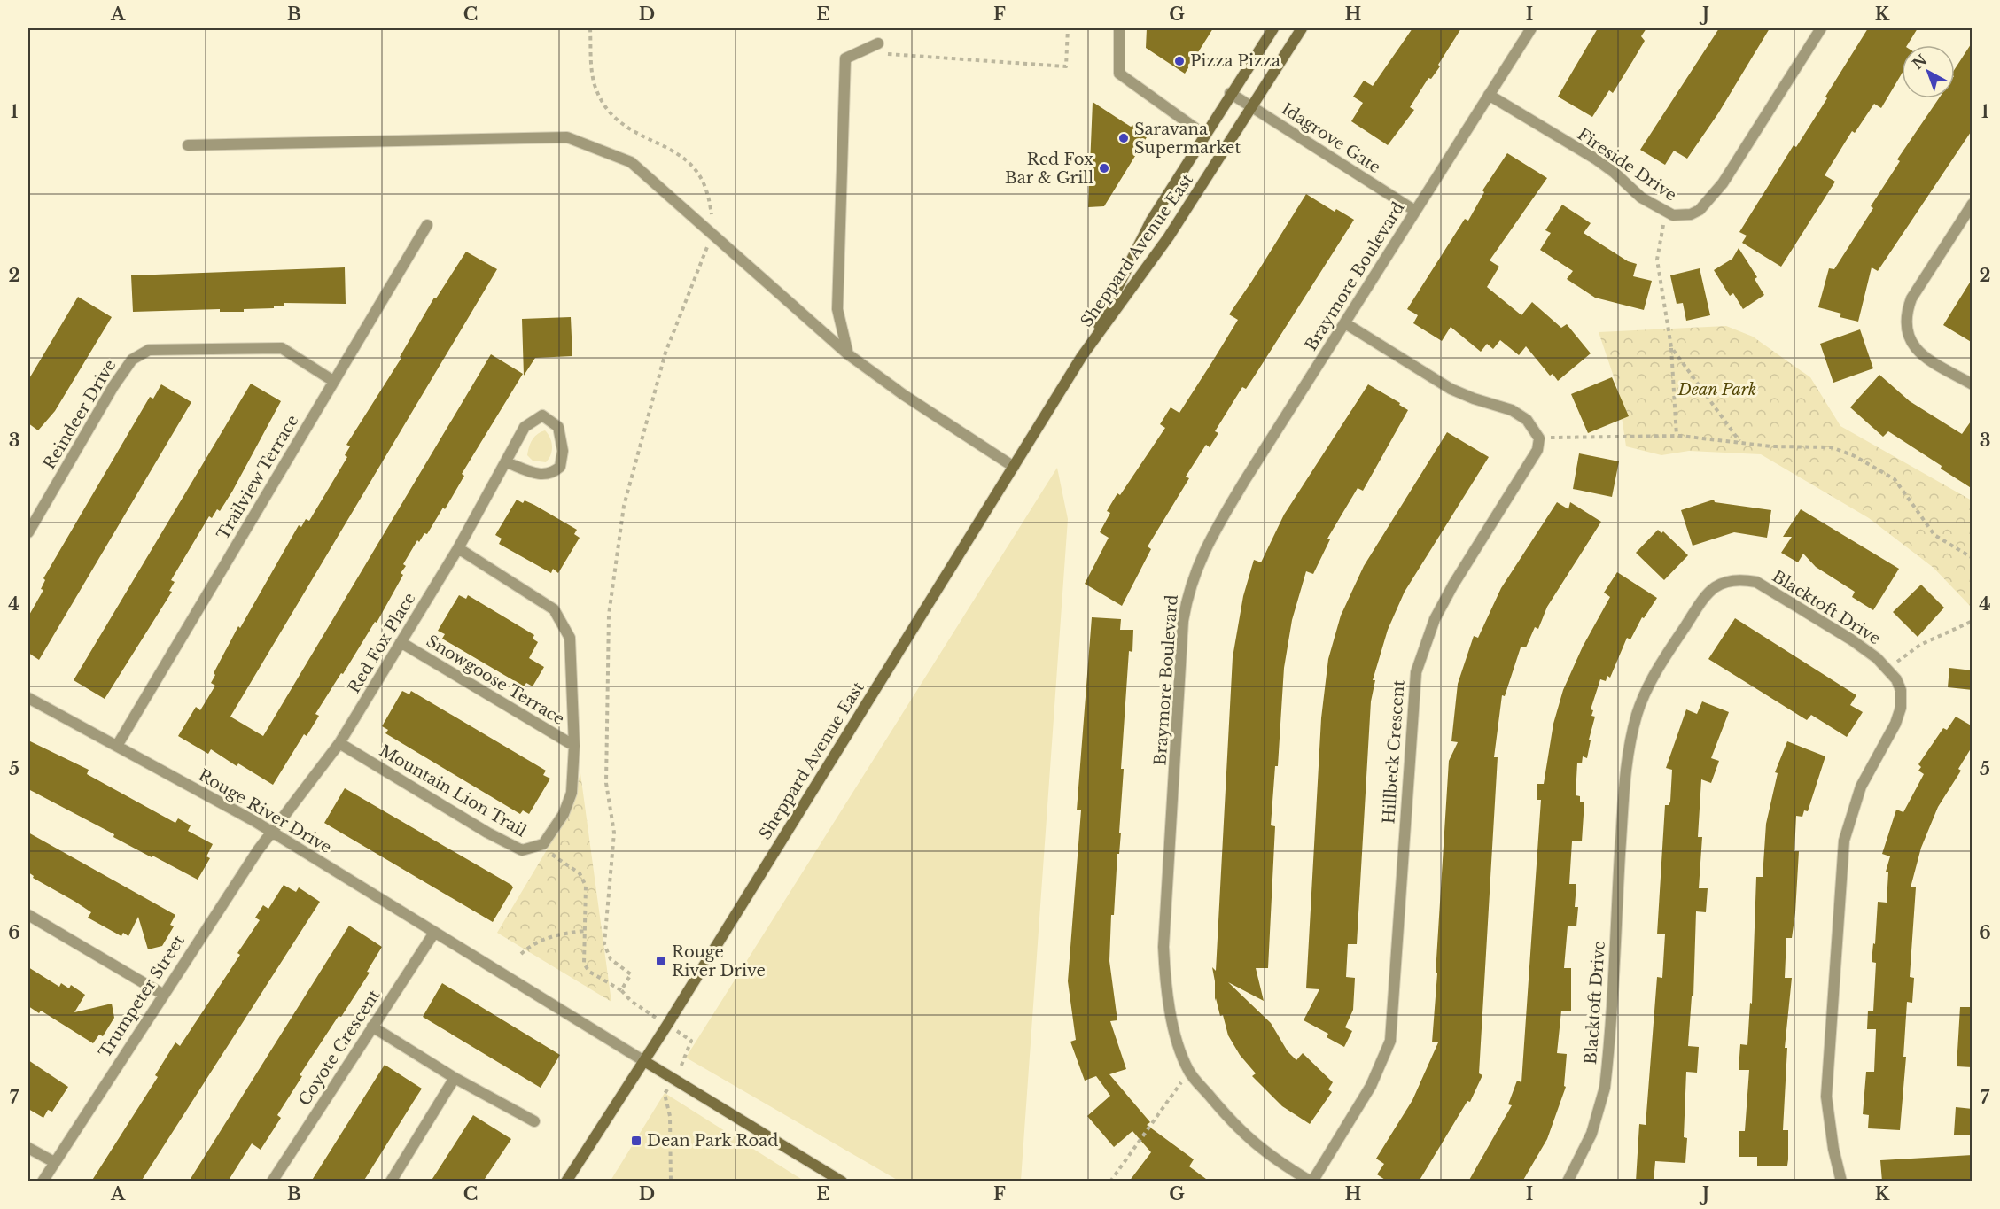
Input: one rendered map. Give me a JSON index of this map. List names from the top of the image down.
{
  "streets": {
    "main road": ["Sheppard Avenue East"],
    "street": [
      "Idagrove Gate",
      "Fireside Drive",
      "Braymore Boulevard",
      "Reindeer Drive",
      "Trailview Terrace",
      "Blacktoft Drive",
      "Red Fox Place",
      "Snowgoose Terrace",
      "Hillbeck Crescent",
      "Mountain Lion Trail",
      "Rouge River Drive",
      "Trumpeter Street",
      "Coyote Crescent"
    ]
  },
  "crossings": [
    ["Idagrove Gate", "Sheppard Avenue East"],
    ["Idagrove Gate", "Braymore Boulevard"],
    ["Fireside Drive", "Braymore Boulevard"],
    ["Sheppard Avenue East", "Rouge River Drive"],
    ["Braymore Boulevard", "Hillbeck Crescent"],
    ["Reindeer Drive", "Trailview Terrace"],
    ["Trailview Terrace", "Rouge River Drive"],
    ["Red Fox Place", "Snowgoose Terrace"],
    ["Red Fox Place", "Mountain Lion Trail"],
    ["Red Fox Place", "Rouge River Drive"],
    ["Red Fox Place", "Trumpeter Street"],
    ["Snowgoose Terrace", "Mountain Lion Trail"],
    ["Rouge River Drive", "Trumpeter Street"],
    ["Rouge River Drive", "Coyote Crescent"]
  ],
  "parks": ["Dean Park"],
  "places": {
    "other": ["Pizza Pizza", "Saravana Supermarket", "Red Fox Bar & Grill"],
    "transit": ["Rouge River Drive", "Dean Park Road"]
  },
  "north": "top left",
  "grid": {
    "columns": [
      "A",
      "B",
      "C",
      "D",
      "E",
      "F",
      "G",
      "H",
      "I",
      "J",
      "K"
    ],
    "rows": [
      "1",
      "2",
      "3",
      "4",
      "5",
      "6",
      "7"
    ]
  }
}
